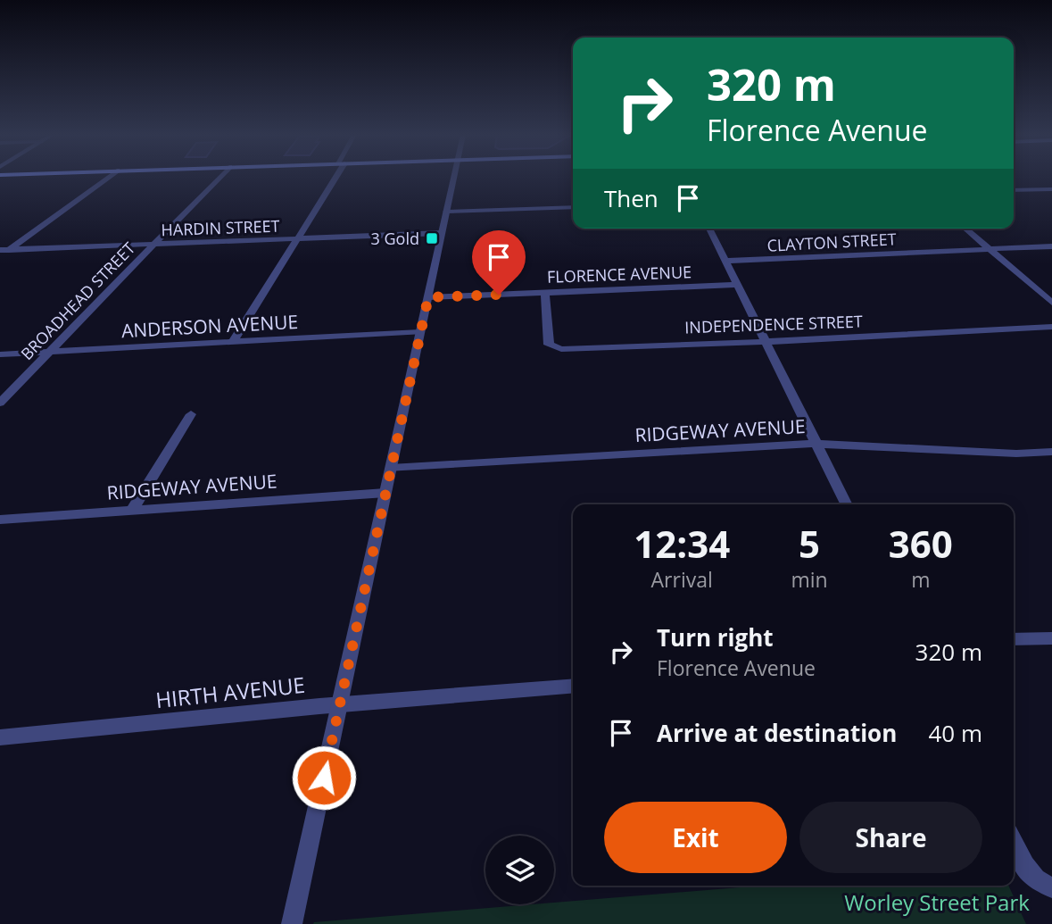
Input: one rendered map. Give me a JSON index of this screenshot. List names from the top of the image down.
{
  "streets": {
    "street": [
      "HARDIN STREET",
      "CLAYTON STREET",
      "FLORENCE AVENUE",
      "BROADHEAD STREET",
      "INDEPENDENCE STREET",
      "ANDERSON AVENUE",
      "RIDGEWAY AVENUE",
      "HIRTH AVENUE"
    ]
  },
  "crossings": [
    ["HARDIN STREET", "BROADHEAD STREET"],
    ["FLORENCE AVENUE", "INDEPENDENCE STREET"],
    ["BROADHEAD STREET", "ANDERSON AVENUE"]
  ],
  "parks": ["Worley Street Park"],
  "places": {
    "transit": ["3 Gold"]
  },
  "page": {
    "turn": ["320 m", "Florence Avenue"],
    "then": "Then",
    "eta": [
      "12:34",
      "Arrival",
      "5",
      "min",
      "360",
      "m"
    ],
    "list": [
      {
        "name": "Turn right",
        "note": "Florence Avenue",
        "value": "320 m"
      },
      {
        "name": "Arrive at destination",
        "value": "40 m"
      }
    ],
    "buttons": ["Exit", "Share"]
  }
}
